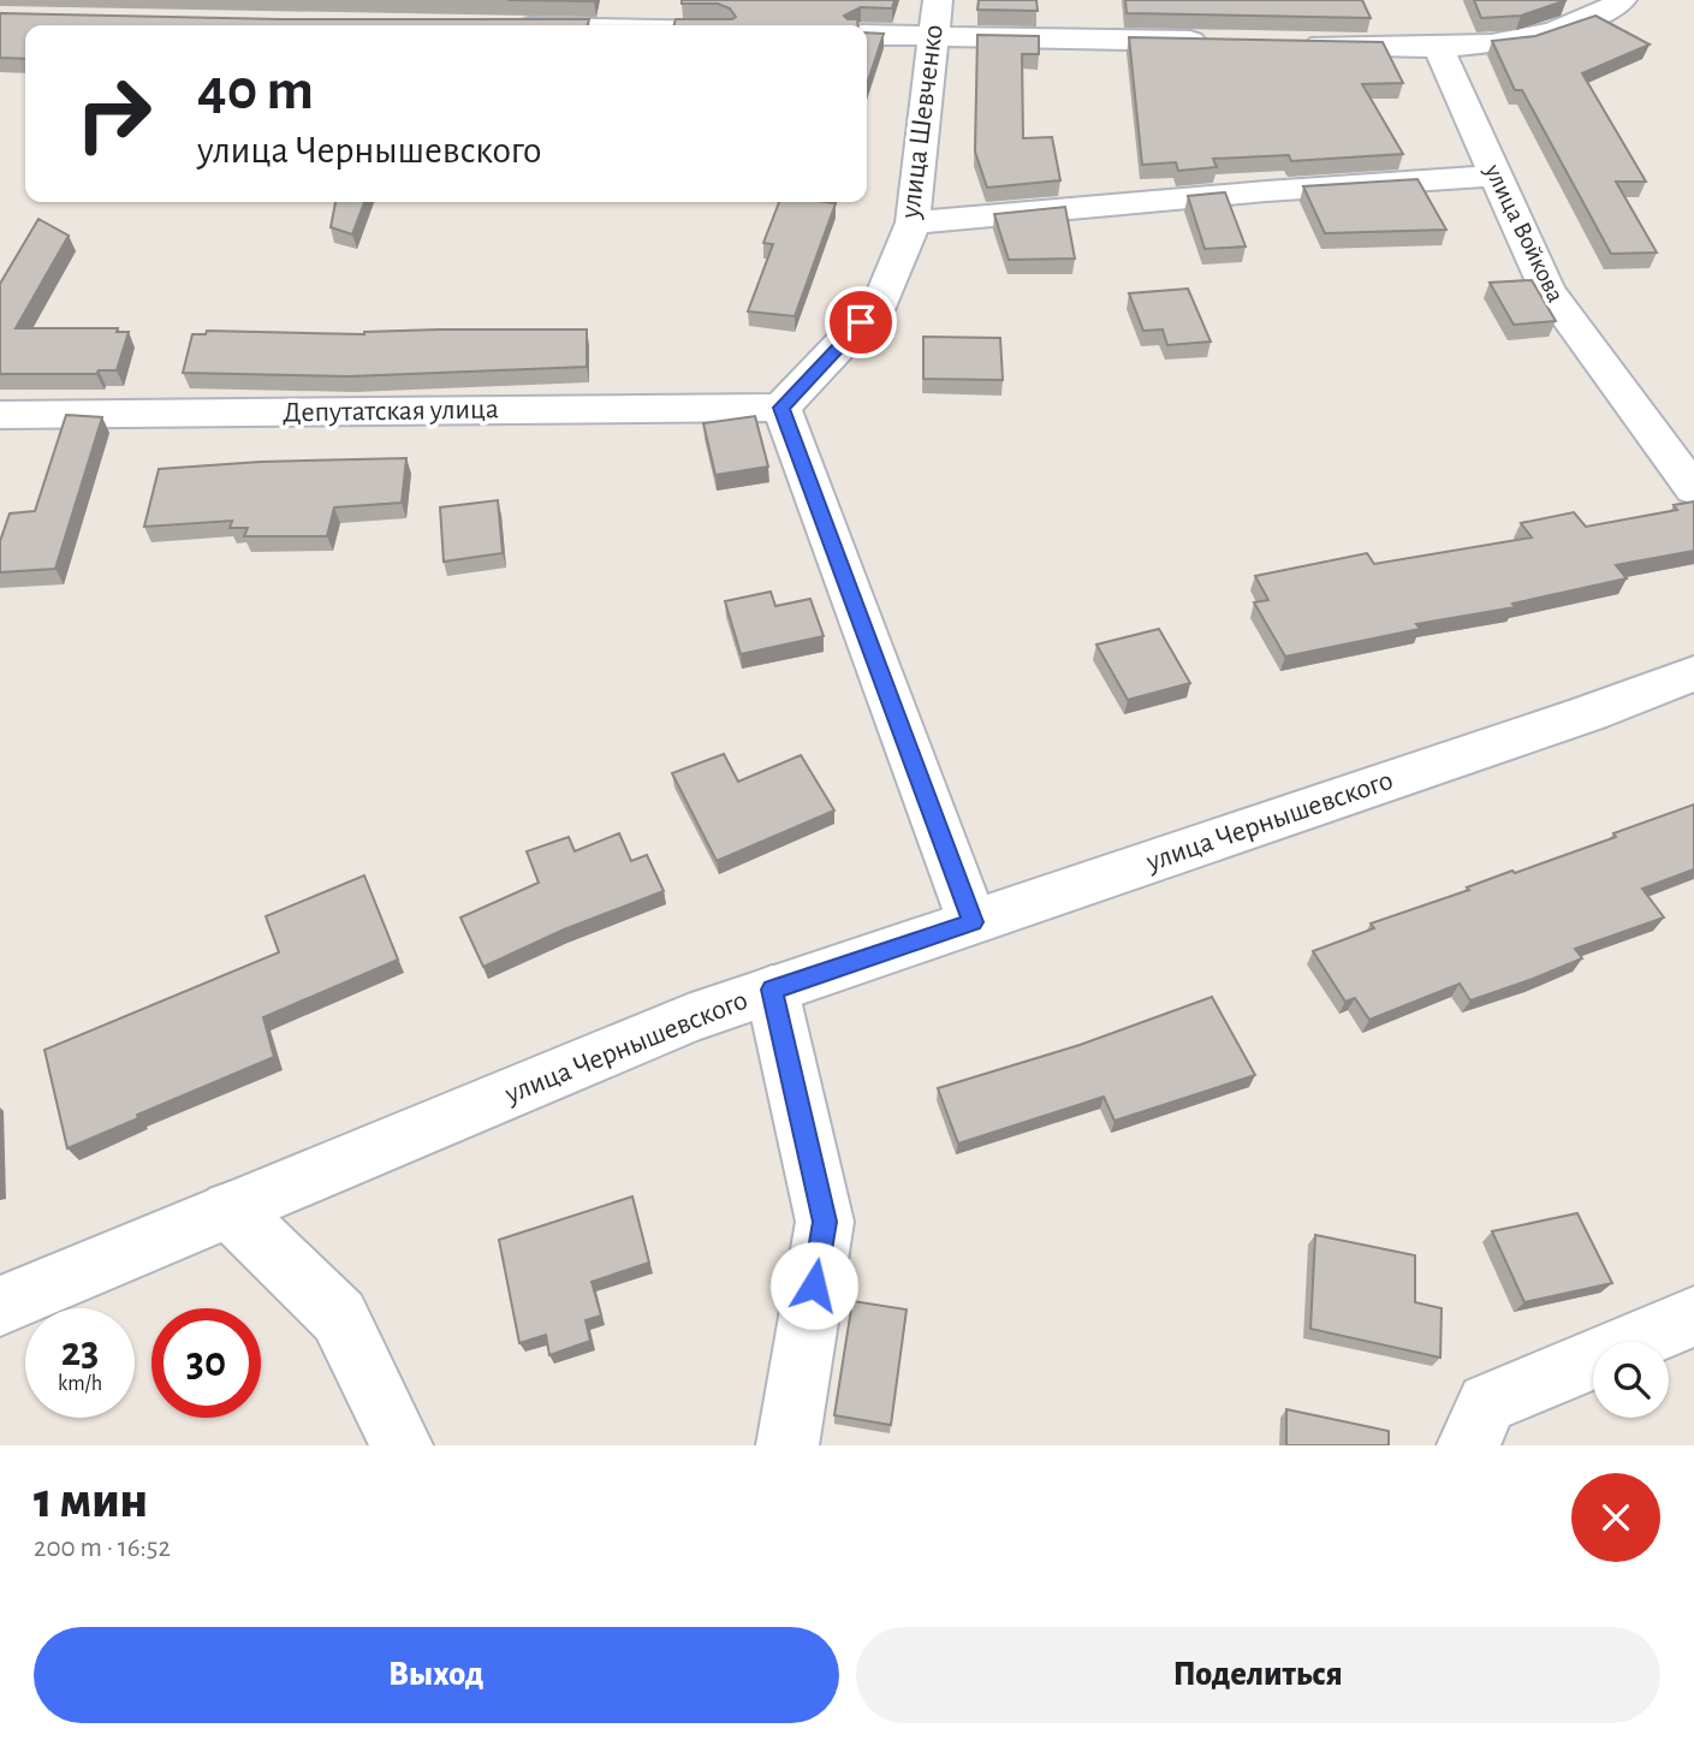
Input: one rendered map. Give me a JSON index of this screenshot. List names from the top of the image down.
{
  "streets": {
    "street": [
      "улица Шевченко",
      "улица Войкова",
      "Депутатская улица",
      "улица Чернышевского"
    ]
  },
  "crossings": [
    ["улица Шевченко", "Депутатская улица"]
  ],
  "page": {
    "turn": ["40 m", "улица Чернышевского"],
    "speed": "23 km/h",
    "limit": "30",
    "heading": ["1 мин", "200 m · 16:52"],
    "buttons": ["Выход", "Поделиться"]
  }
}
